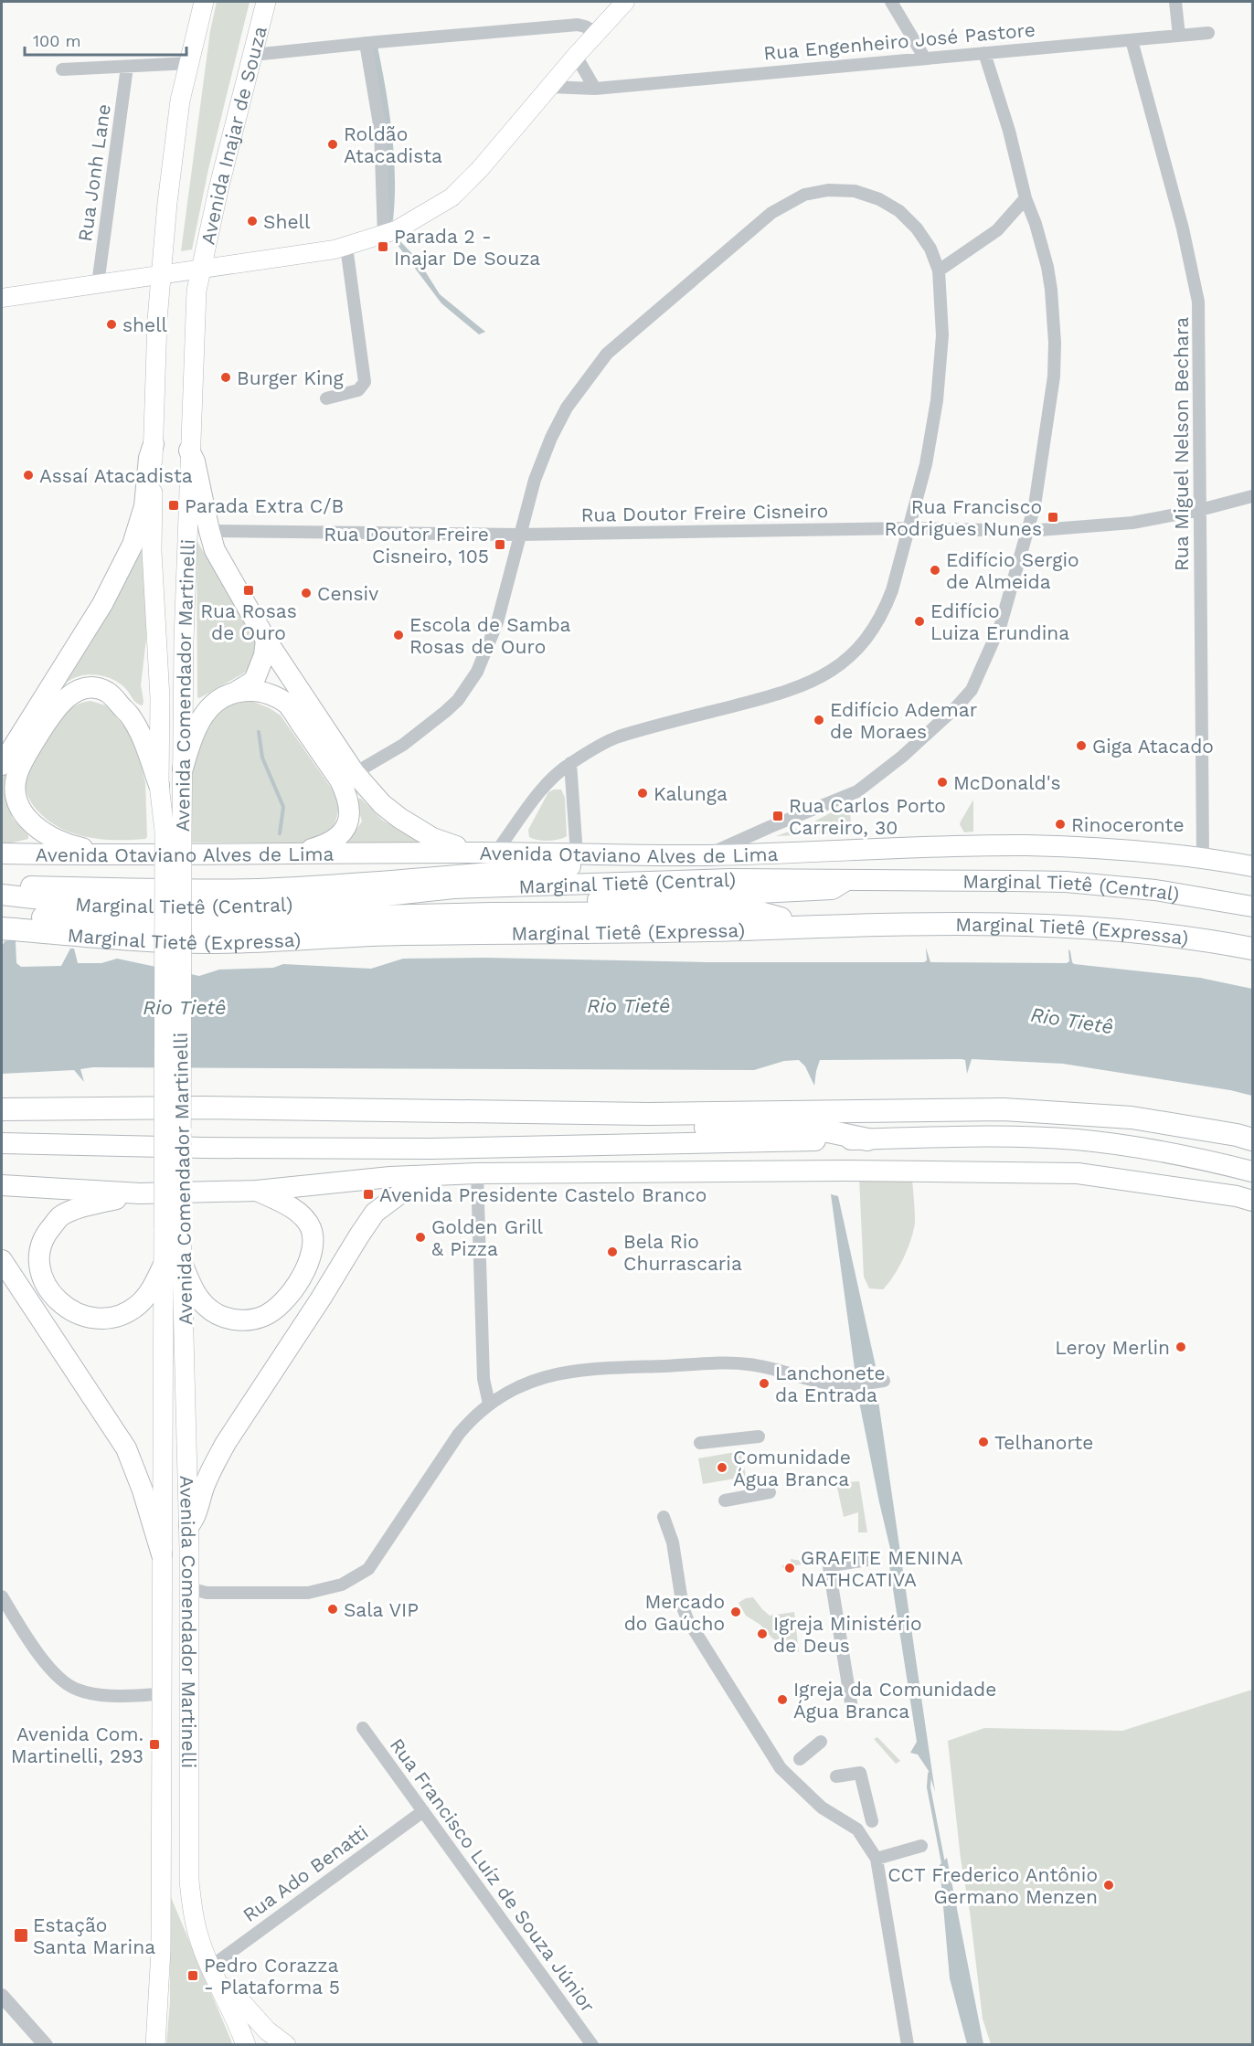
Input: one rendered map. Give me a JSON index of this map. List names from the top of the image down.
{
  "streets": {
    "highway": ["Avenida Otaviano Alves de Lima", "Marginal Tietê (Central)", "Marginal Tietê (Expressa)"],
    "main road": ["Avenida Inajar de Souza", "Avenida Comendador Martinelli"],
    "street": [
      "Rua Engenheiro José Pastore",
      "Rua Jonh Lane",
      "Rua Miguel Nelson Bechara",
      "Rua Doutor Freire Cisneiro",
      "Rua Ado Benatti",
      "Rua Francisco Luíz de Souza Júnior"
    ]
  },
  "crossings": [
    ["Rua Engenheiro José Pastore", "Rua Miguel Nelson Bechara"],
    ["Avenida Inajar de Souza", "Avenida Comendador Martinelli"],
    ["Rua Miguel Nelson Bechara", "Rua Doutor Freire Cisneiro"],
    ["Rua Miguel Nelson Bechara", "Avenida Otaviano Alves de Lima"],
    ["Avenida Comendador Martinelli", "Rua Ado Benatti"],
    ["Marginal Tietê (Central)", "Marginal Tietê (Expressa)"],
    ["Rua Ado Benatti", "Rua Francisco Luíz de Souza Júnior"]
  ],
  "water": ["Rio Tietê"],
  "places": {
    "other": [
      "Roldão Atacadista",
      "Shell",
      "shell",
      "Burger King",
      "Assaí Atacadista",
      "Edifício Sergio de Almeida",
      "Censiv",
      "Edifício Luiza Erundina",
      "Escola de Samba Rosas de Ouro",
      "Edifício Ademar de Moraes",
      "Giga Atacado",
      "McDonald's",
      "Kalunga",
      "Rinoceronte",
      "Golden Grill & Pizza",
      "Bela Rio Churrascaria",
      "Leroy Merlin",
      "Lanchonete da Entrada",
      "Telhanorte",
      "Comunidade Água Branca",
      "GRAFITE MENINA NATHCATIVA",
      "Sala VIP",
      "Mercado do Gaúcho",
      "Igreja Ministério de Deus",
      "Igreja da Comunidade Água Branca",
      "CCT Frederico Antônio Germano Menzen"
    ],
    "transit": [
      "Parada 2 - Inajar De Souza",
      "Parada Extra C/B",
      "Rua Francisco Rodrigues Nunes",
      "Rua Doutor Freire Cisneiro, 105",
      "Rua Rosas de Ouro",
      "Rua Carlos Porto Carreiro, 30",
      "Avenida Presidente Castelo Branco",
      "Avenida Com. Martinelli, 293",
      "Estação Santa Marina",
      "Pedro Corazza - Plataforma 5"
    ]
  },
  "scale_bar": "100 m"
}
